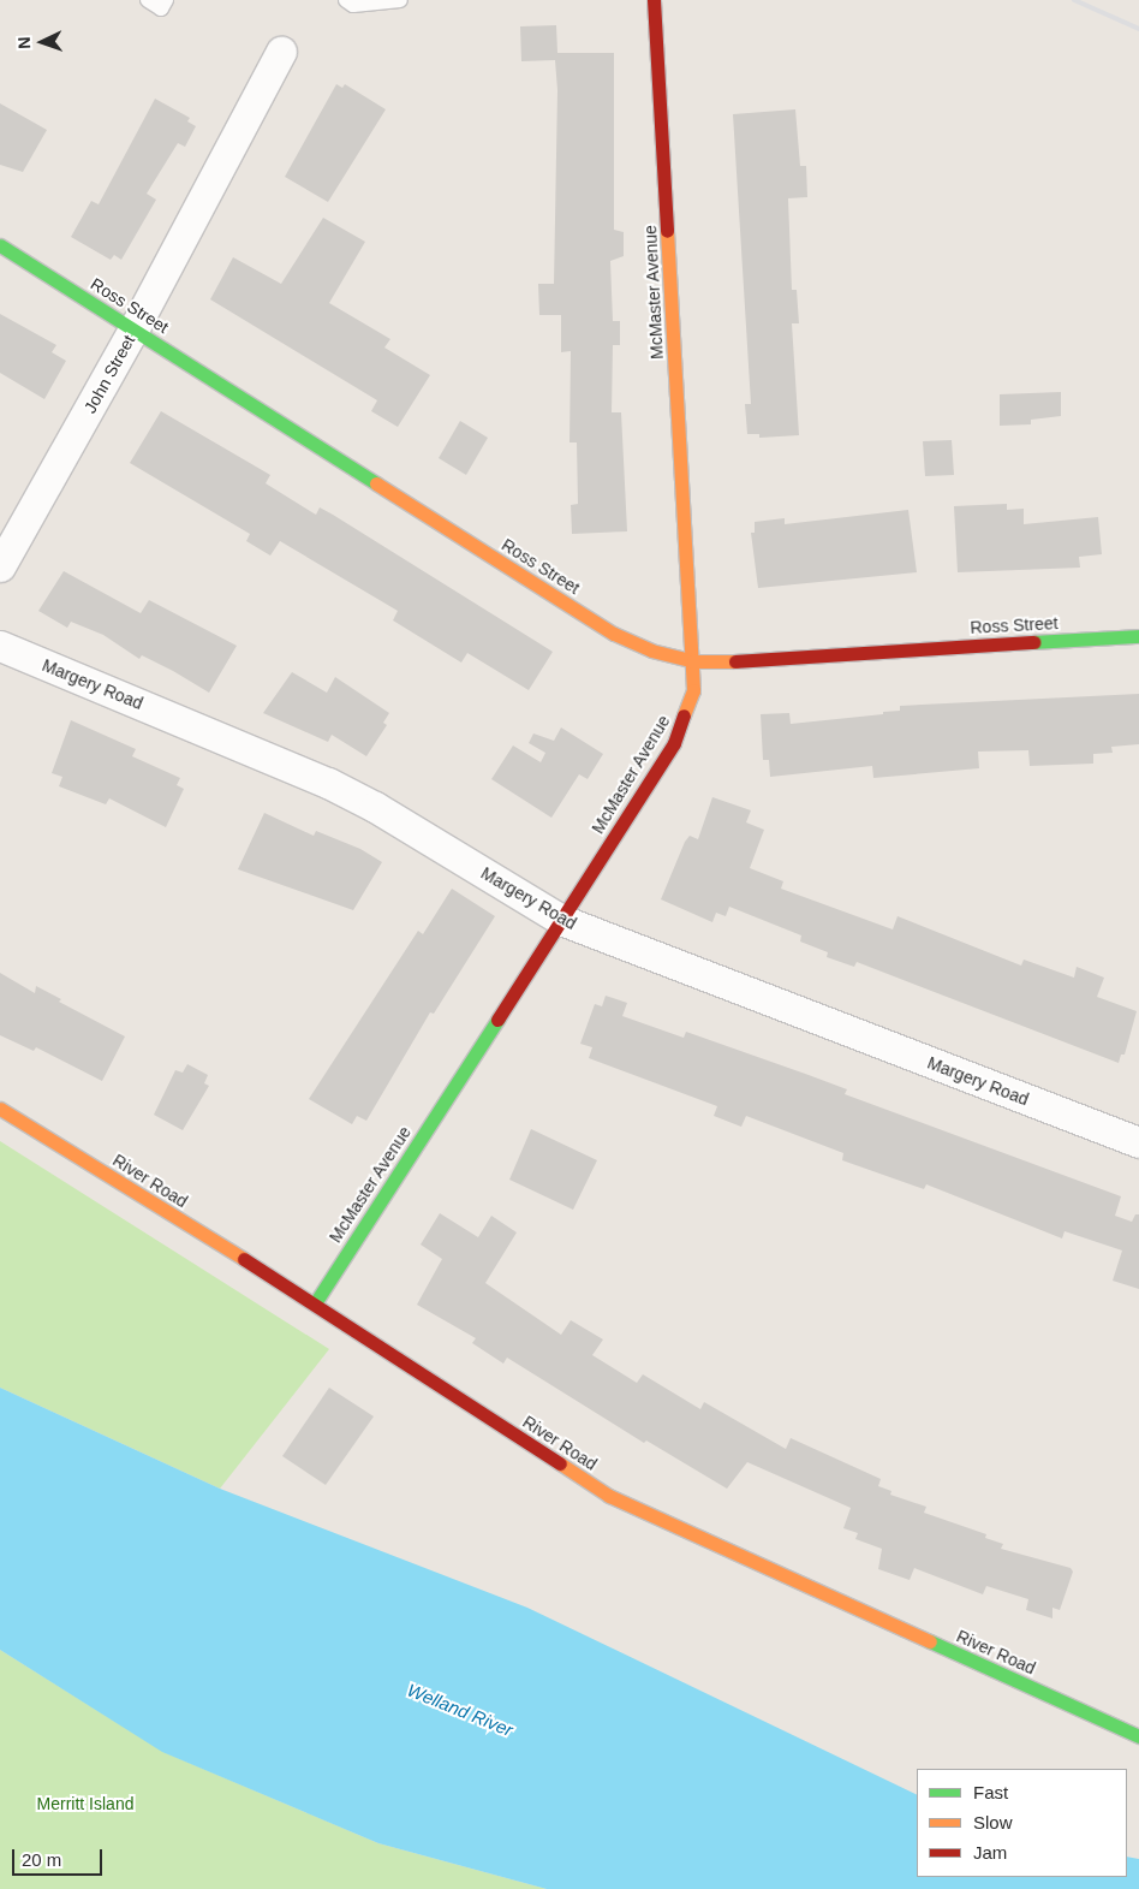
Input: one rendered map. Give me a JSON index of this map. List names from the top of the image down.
{
  "streets": {
    "street": [
      "McMaster Avenue",
      "Ross Street",
      "John Street",
      "Margery Road",
      "River Road"
    ]
  },
  "crossings": [
    ["McMaster Avenue", "Ross Street"],
    ["McMaster Avenue", "Margery Road"],
    ["McMaster Avenue", "River Road"],
    ["Ross Street", "John Street"]
  ],
  "water": ["Welland River"],
  "parks": ["Merritt Island"],
  "legend": ["Fast", "Slow", "Jam"],
  "scale_bar": "20 m",
  "north": "left"
}
